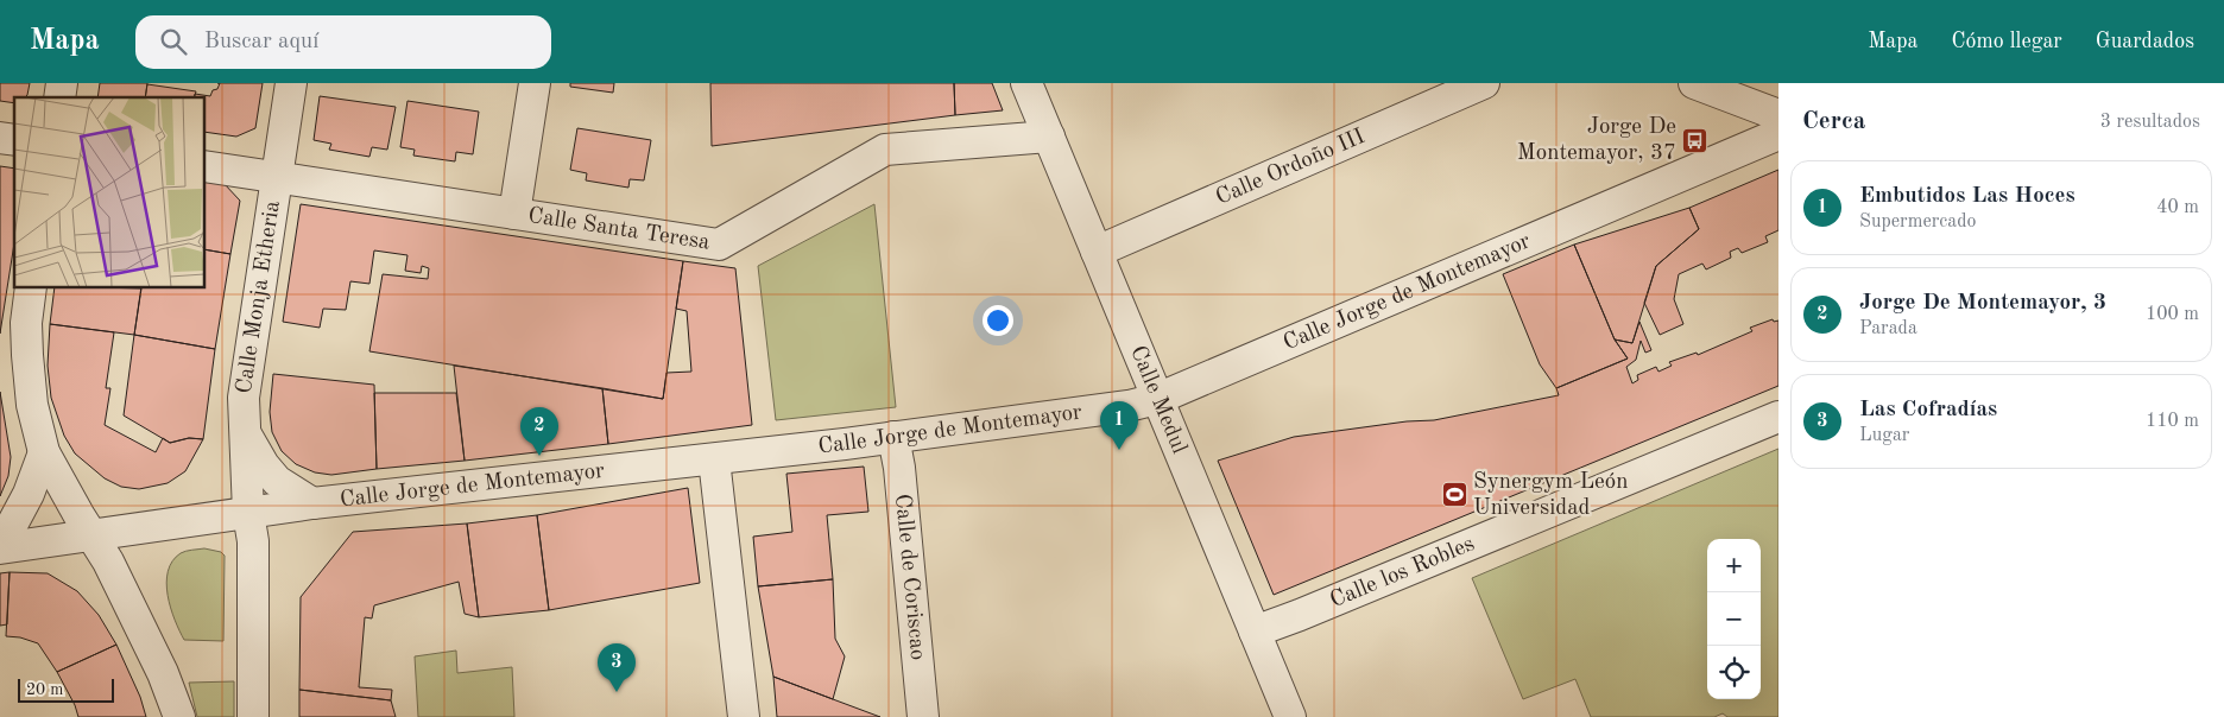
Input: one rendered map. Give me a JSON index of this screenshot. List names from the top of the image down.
{
  "streets": {
    "street": [
      "Calle Ordoño III",
      "Calle Santa Teresa",
      "Calle Jorge de Montemayor",
      "Calle Monja Etheria",
      "Calle Medul",
      "Calle los Robles",
      "Calle de Coriscao"
    ]
  },
  "crossings": [
    ["Calle Ordoño III", "Calle Medul"],
    ["Calle Santa Teresa", "Calle Monja Etheria"],
    ["Calle Santa Teresa", "Calle Medul"],
    ["Calle Jorge de Montemayor", "Calle Monja Etheria"],
    ["Calle Jorge de Montemayor", "Calle Medul"],
    ["Calle Jorge de Montemayor", "Calle de Coriscao"],
    ["Calle Medul", "Calle los Robles"]
  ],
  "places": {
    "bus stop": ["Jorge De Montemayor, 37"],
    "sports": ["Synergym León Universidad"]
  },
  "scale_bar": "20 m",
  "page": {
    "header": "Mapa",
    "search": "Buscar aquí",
    "nav": ["Mapa", "Cómo llegar", "Guardados"],
    "heading": ["Cerca", "3 resultados"],
    "list": [
      {
        "mark": "1",
        "name": "Embutidos Las Hoces",
        "note": "Supermercado",
        "value": "40 m"
      },
      {
        "mark": "2",
        "name": "Jorge De Montemayor, 3",
        "note": "Parada",
        "value": "100 m"
      },
      {
        "mark": "3",
        "name": "Las Cofradías",
        "note": "Lugar",
        "value": "110 m"
      }
    ],
    "pins": ["1", "2", "3"],
    "map_buttons": ["+", "−"],
    "scale": "20 m"
  }
}
